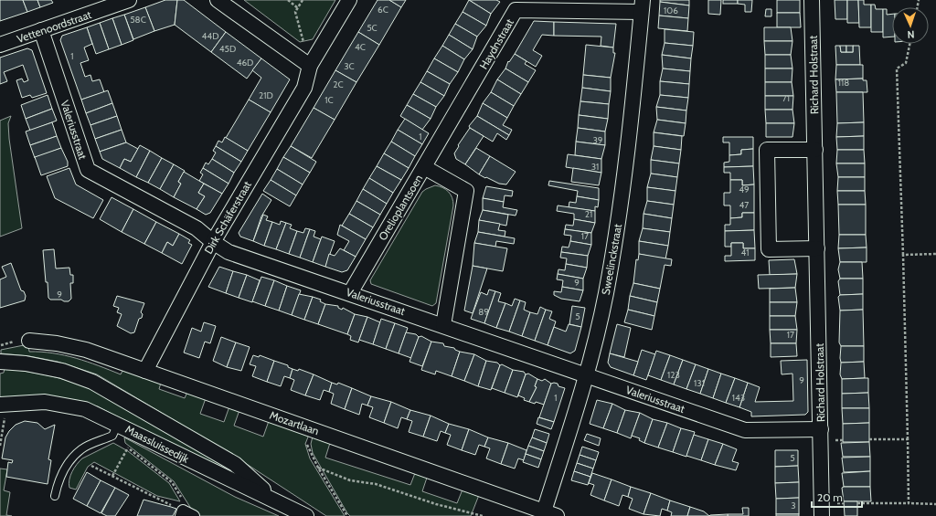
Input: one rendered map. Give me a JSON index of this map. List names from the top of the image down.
{
  "streets": {
    "street": [
      "Vettenoordstraat",
      "Haydnstraat",
      "Richard Holstraat",
      "Valeriusstraat",
      "Orelioplantsoen",
      "Dirk Schäferstraat",
      "Sweelinckstraat",
      "Mozartlaan",
      "Maassluissedijk"
    ]
  },
  "crossings": [
    ["Vettenoordstraat", "Valeriusstraat"],
    ["Haydnstraat", "Orelioplantsoen"],
    ["Haydnstraat", "Sweelinckstraat"],
    ["Richard Holstraat", "Valeriusstraat"],
    ["Valeriusstraat", "Orelioplantsoen"],
    ["Valeriusstraat", "Dirk Schäferstraat"],
    ["Valeriusstraat", "Sweelinckstraat"],
    ["Dirk Schäferstraat", "Mozartlaan"],
    ["Sweelinckstraat", "Mozartlaan"]
  ],
  "house_numbers": [
    "6C",
    "106",
    "58C",
    "5C",
    "44D",
    "4C",
    "45D",
    "1",
    "46D",
    "3C",
    "118",
    "2C",
    "21D",
    "71",
    "1C",
    "1",
    "39",
    "31",
    "49",
    "47",
    "21",
    "17",
    "41",
    "9",
    "9",
    "89",
    "5",
    "17",
    "123",
    "9",
    "131",
    "1",
    "143",
    "5",
    "3"
  ],
  "scale_bar": "20 m",
  "north": "bottom"
}
